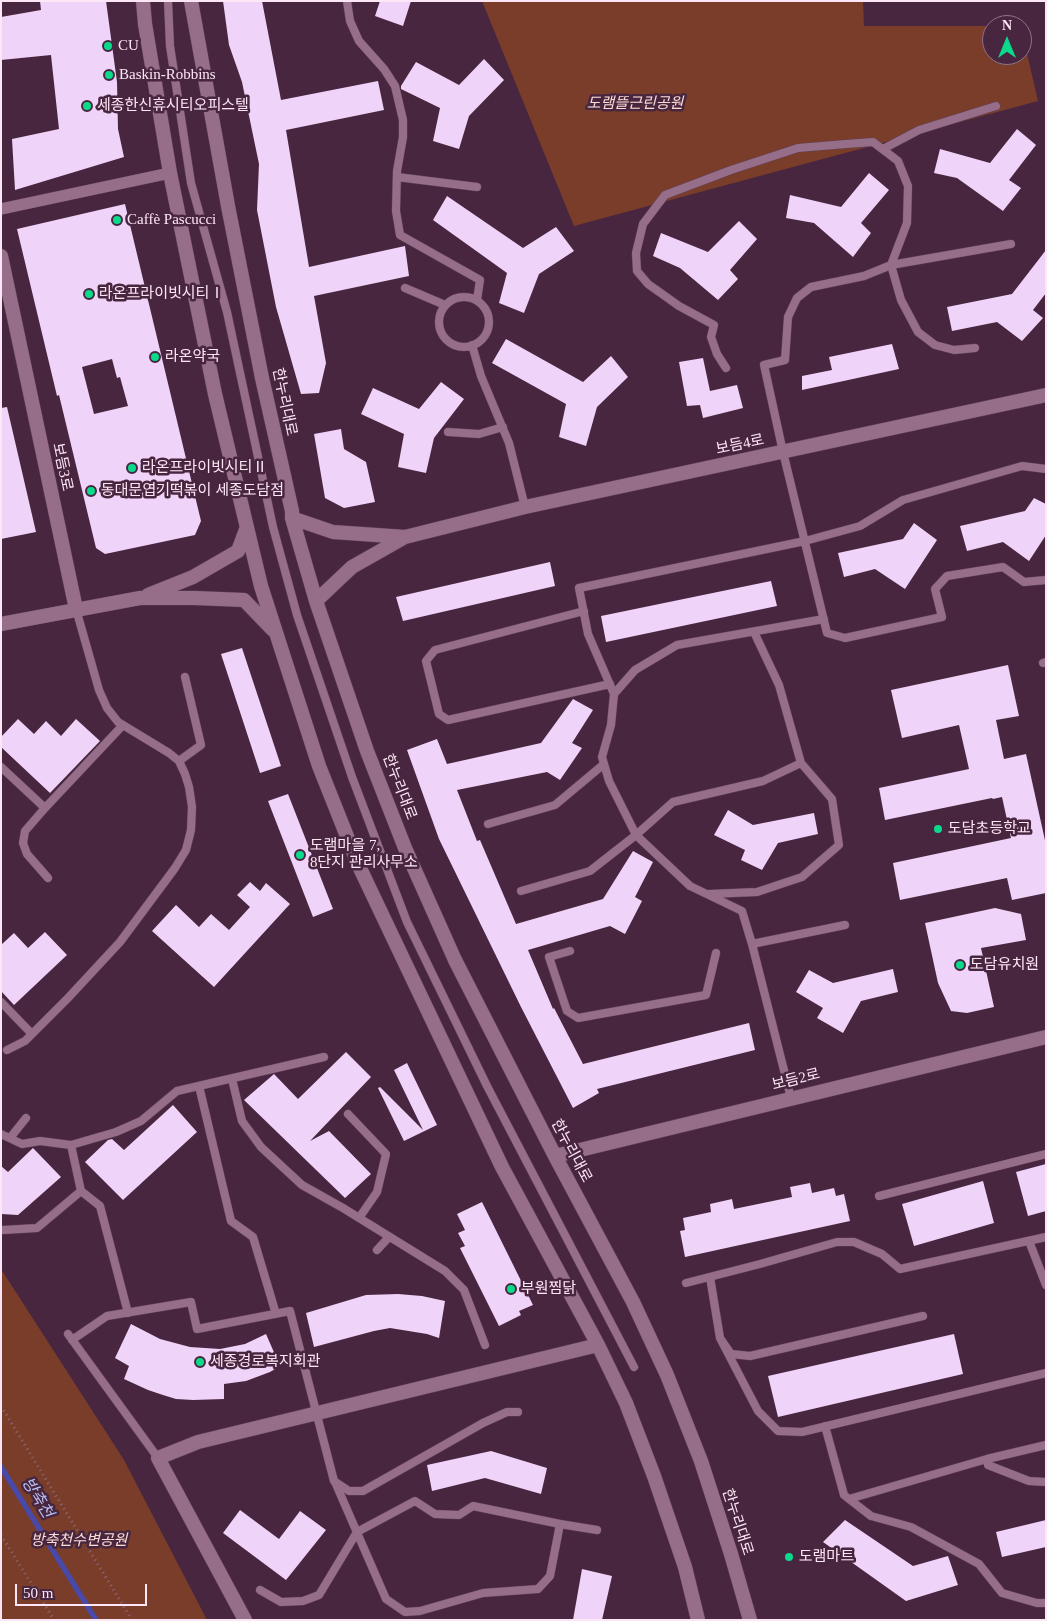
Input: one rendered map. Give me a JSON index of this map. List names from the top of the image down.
{
  "streets": {
    "street": [
      "한누리대로",
      "보듬4로",
      "보듬3로",
      "보듬2로"
    ]
  },
  "crossings": [
    ["한누리대로", "보듬2로"]
  ],
  "water": ["방축천"],
  "parks": ["도램뜰근린공원", "방축천수변공원"],
  "places": [
    "CU",
    "Baskin-Robbins",
    "세종한신휴시티오피스텔",
    "Caffè Pascucci",
    "라온프라이빗시티Ⅰ",
    "라온약국",
    "라온프라이빗시티Ⅱ",
    "동대문엽기떡볶이 세종도담점",
    "도담초등학교",
    "도램마을 7, 8단지 관리사무소",
    "도담유치원",
    "부원찜닭",
    "세종경로복지회관",
    "도램마트"
  ],
  "scale_bar": "50 m",
  "north": "top"
}
